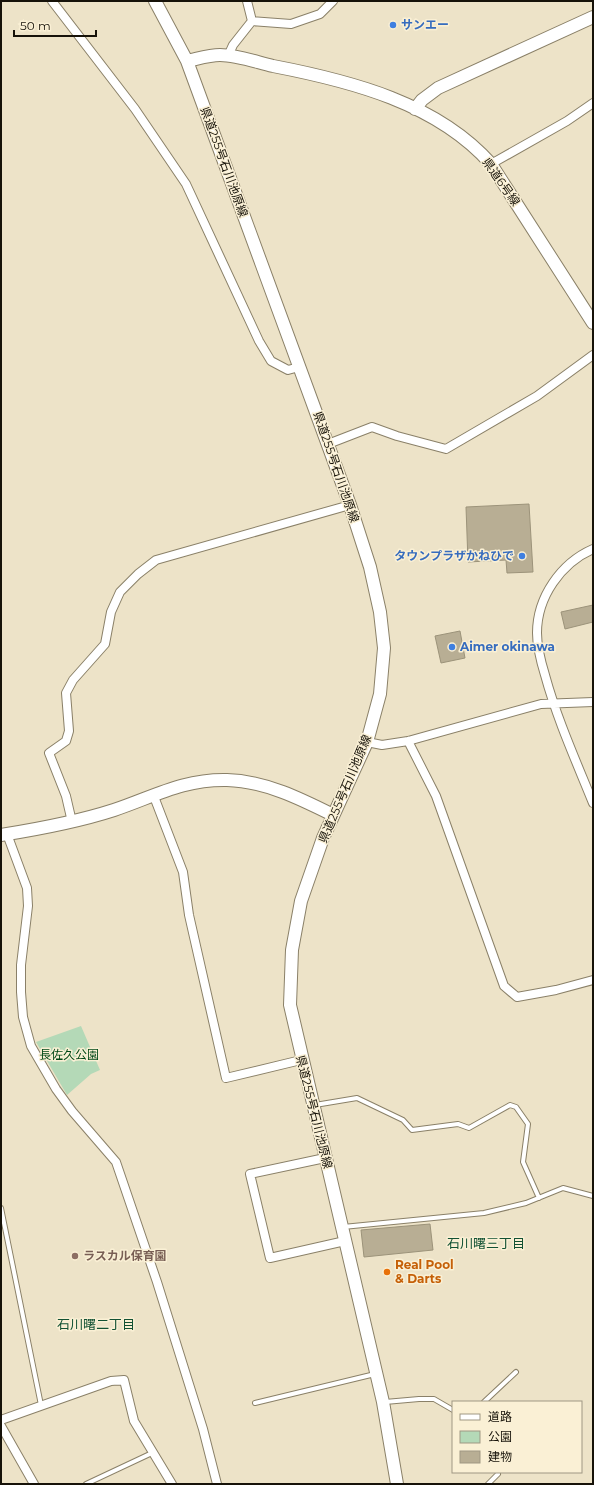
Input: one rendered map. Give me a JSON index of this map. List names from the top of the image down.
{
  "streets": {
    "main road": ["県道255号石川池原線", "県道6号線"]
  },
  "crossings": [
    ["県道255号石川池原線", "県道6号線"]
  ],
  "districts": ["石川曙三丁目", "石川曙二丁目"],
  "parks": ["長佐久公園"],
  "places": [
    "サンエー",
    "タウンプラザかねひで",
    "Aimer okinawa",
    "ラスカル保育園",
    "Real Pool & Darts"
  ],
  "legend": ["道路", "公園", "建物"],
  "scale_bar": "50 m"
}
